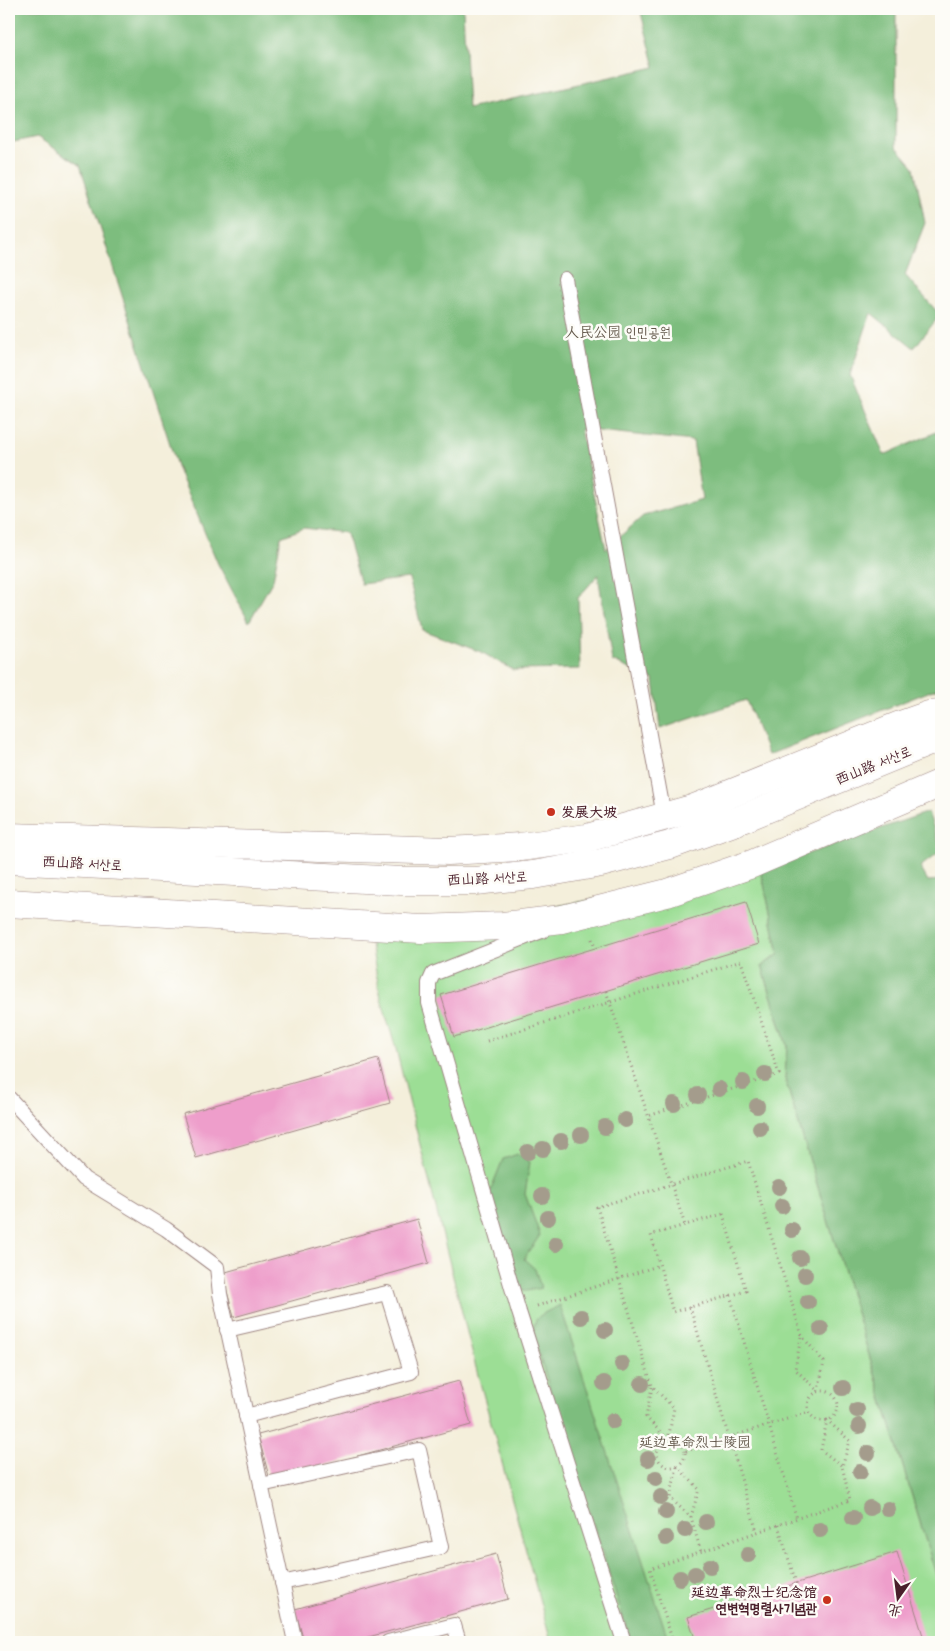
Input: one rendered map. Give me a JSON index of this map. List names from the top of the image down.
{
  "streets": {
    "street": ["西山路 서산로"]
  },
  "parks": ["人民公园 인민공원", "延边革命烈士陵园"],
  "places": ["发展大坡", "延边革命烈士纪念馆 연변혁명렬사기념관"],
  "north": "bottom"
}
